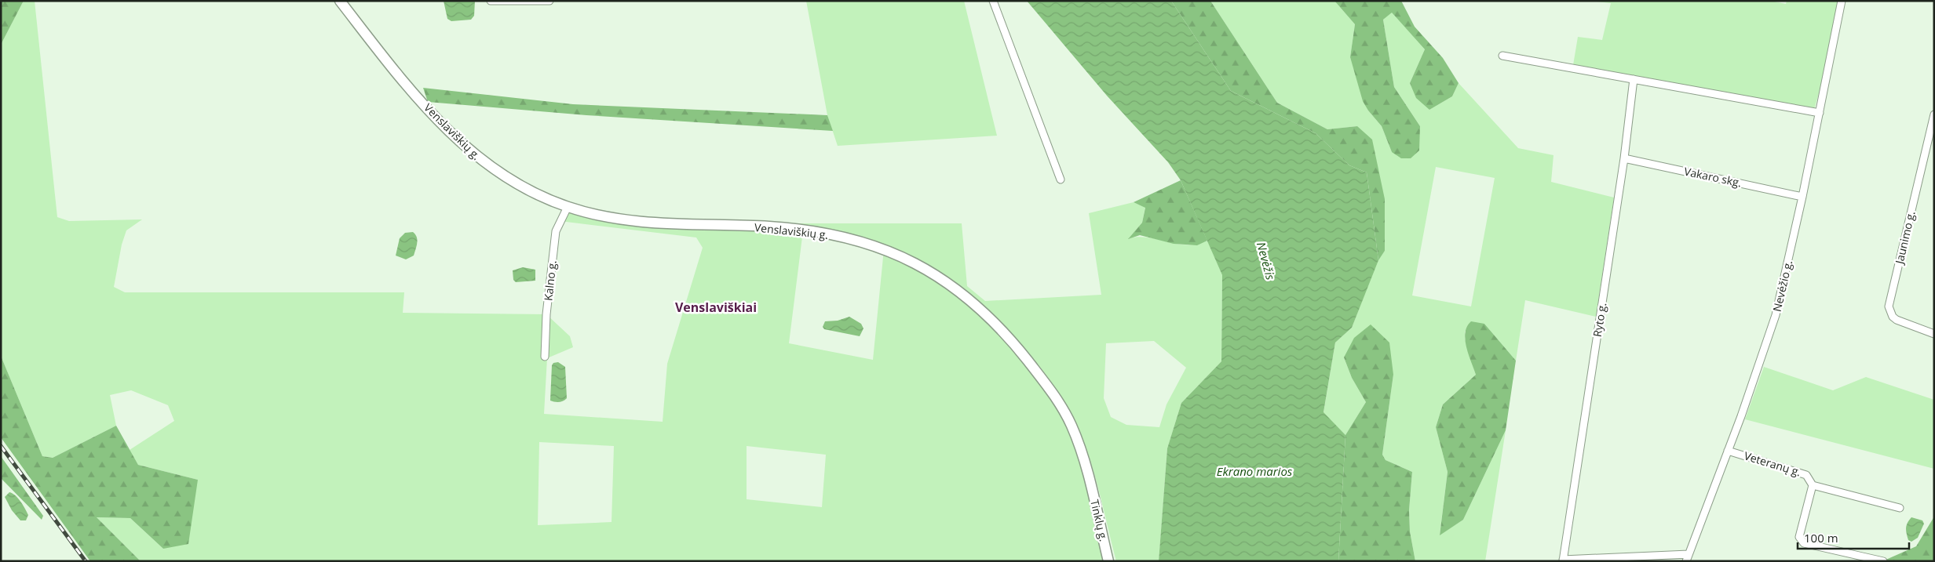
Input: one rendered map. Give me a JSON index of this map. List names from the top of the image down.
{
  "streets": {
    "main road": ["Venslaviškių g.", "Tinklų g."],
    "street": [
      "Vakaro skg.",
      "Jaunimo g.",
      "Kalno g.",
      "Nevėžio g.",
      "Ryto g.",
      "Veteranų g."
    ]
  },
  "crossings": [
    ["Venslaviškių g.", "Kalno g."],
    ["Venslaviškių g.", "Tinklų g."],
    ["Vakaro skg.", "Nevėžio g."],
    ["Vakaro skg.", "Ryto g."],
    ["Nevėžio g.", "Veteranų g."]
  ],
  "districts": ["Venslaviškiai"],
  "water": ["Nevėžis", "Ekrano marios"],
  "scale_bar": "100 m"
}
